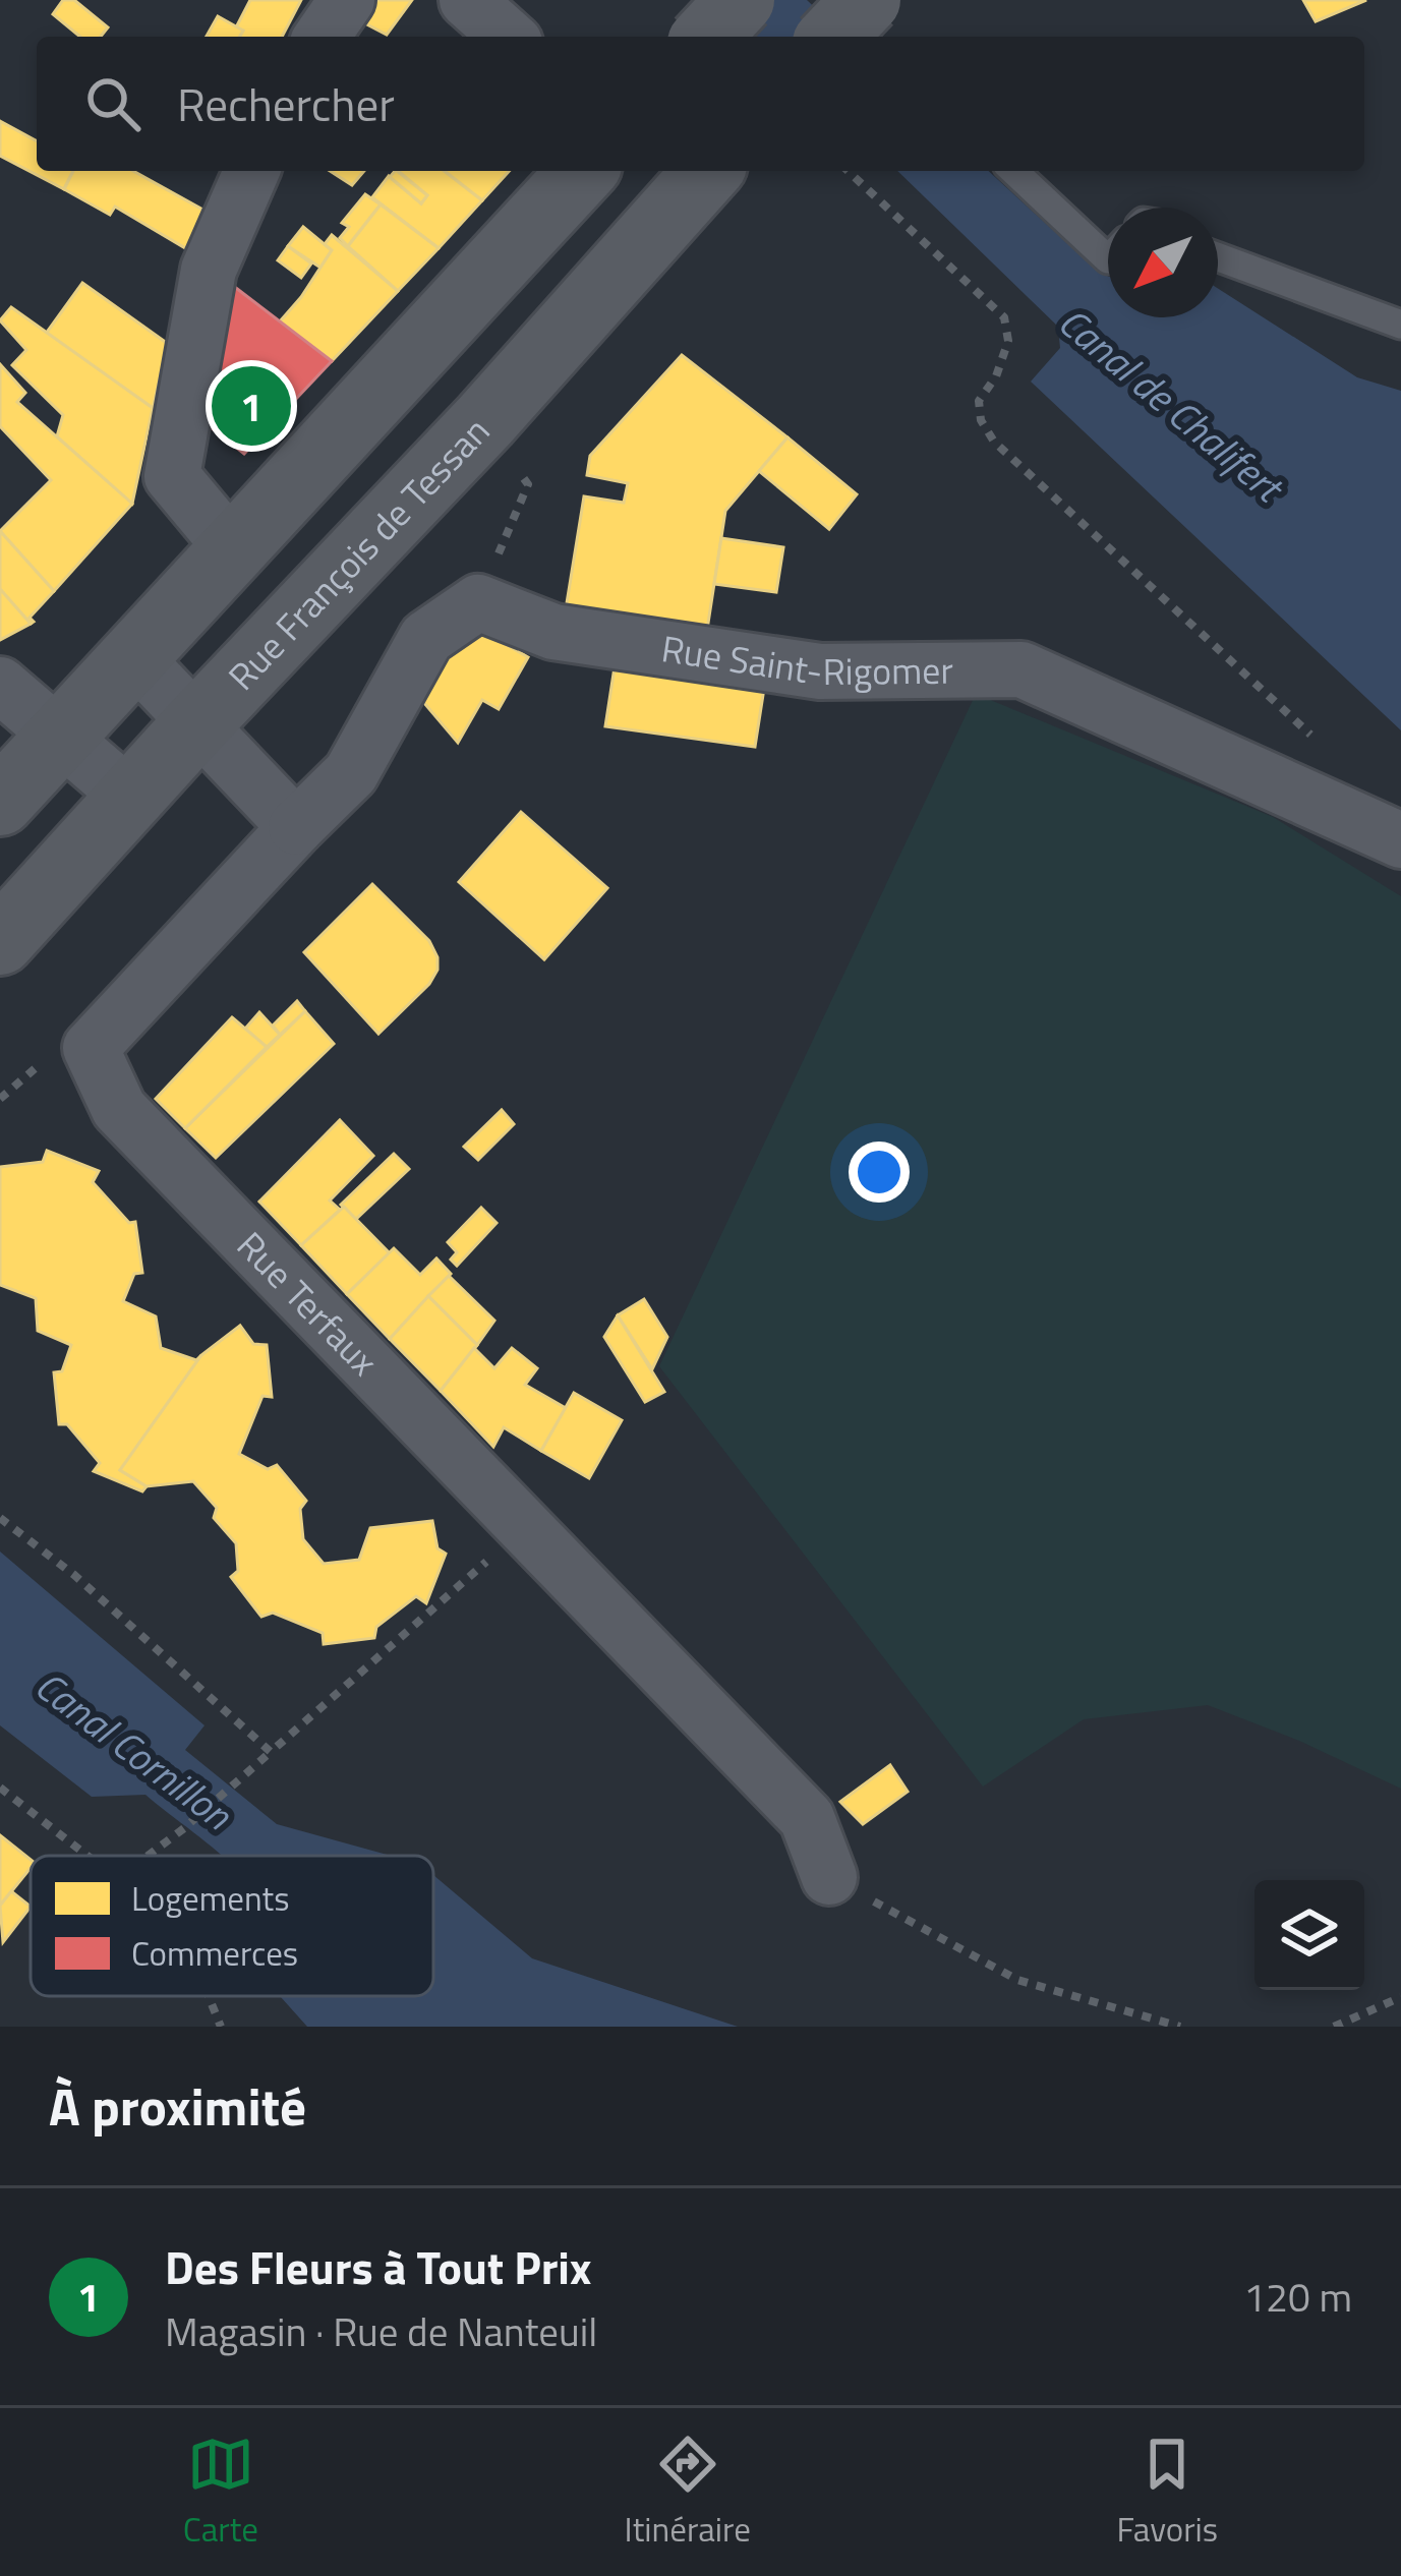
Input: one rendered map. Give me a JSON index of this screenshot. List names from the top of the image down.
{
  "streets": {
    "main road": ["Rue François de Tessan"],
    "street": ["Rue Saint-Rigomer", "Rue Terfaux"]
  },
  "water": ["Canal de Chalifert", "Canal Cornillon"],
  "legend": ["Logements", "Commerces"],
  "north": "bottom left",
  "page": {
    "search": "Rechercher",
    "pins": "1",
    "heading": "À proximité",
    "list": [
      {
        "mark": "1",
        "name": "Des Fleurs à Tout Prix",
        "note": "Magasin · Rue de Nanteuil",
        "value": "120 m"
      }
    ],
    "nav": ["Carte", "Itinéraire", "Favoris"]
  }
}
